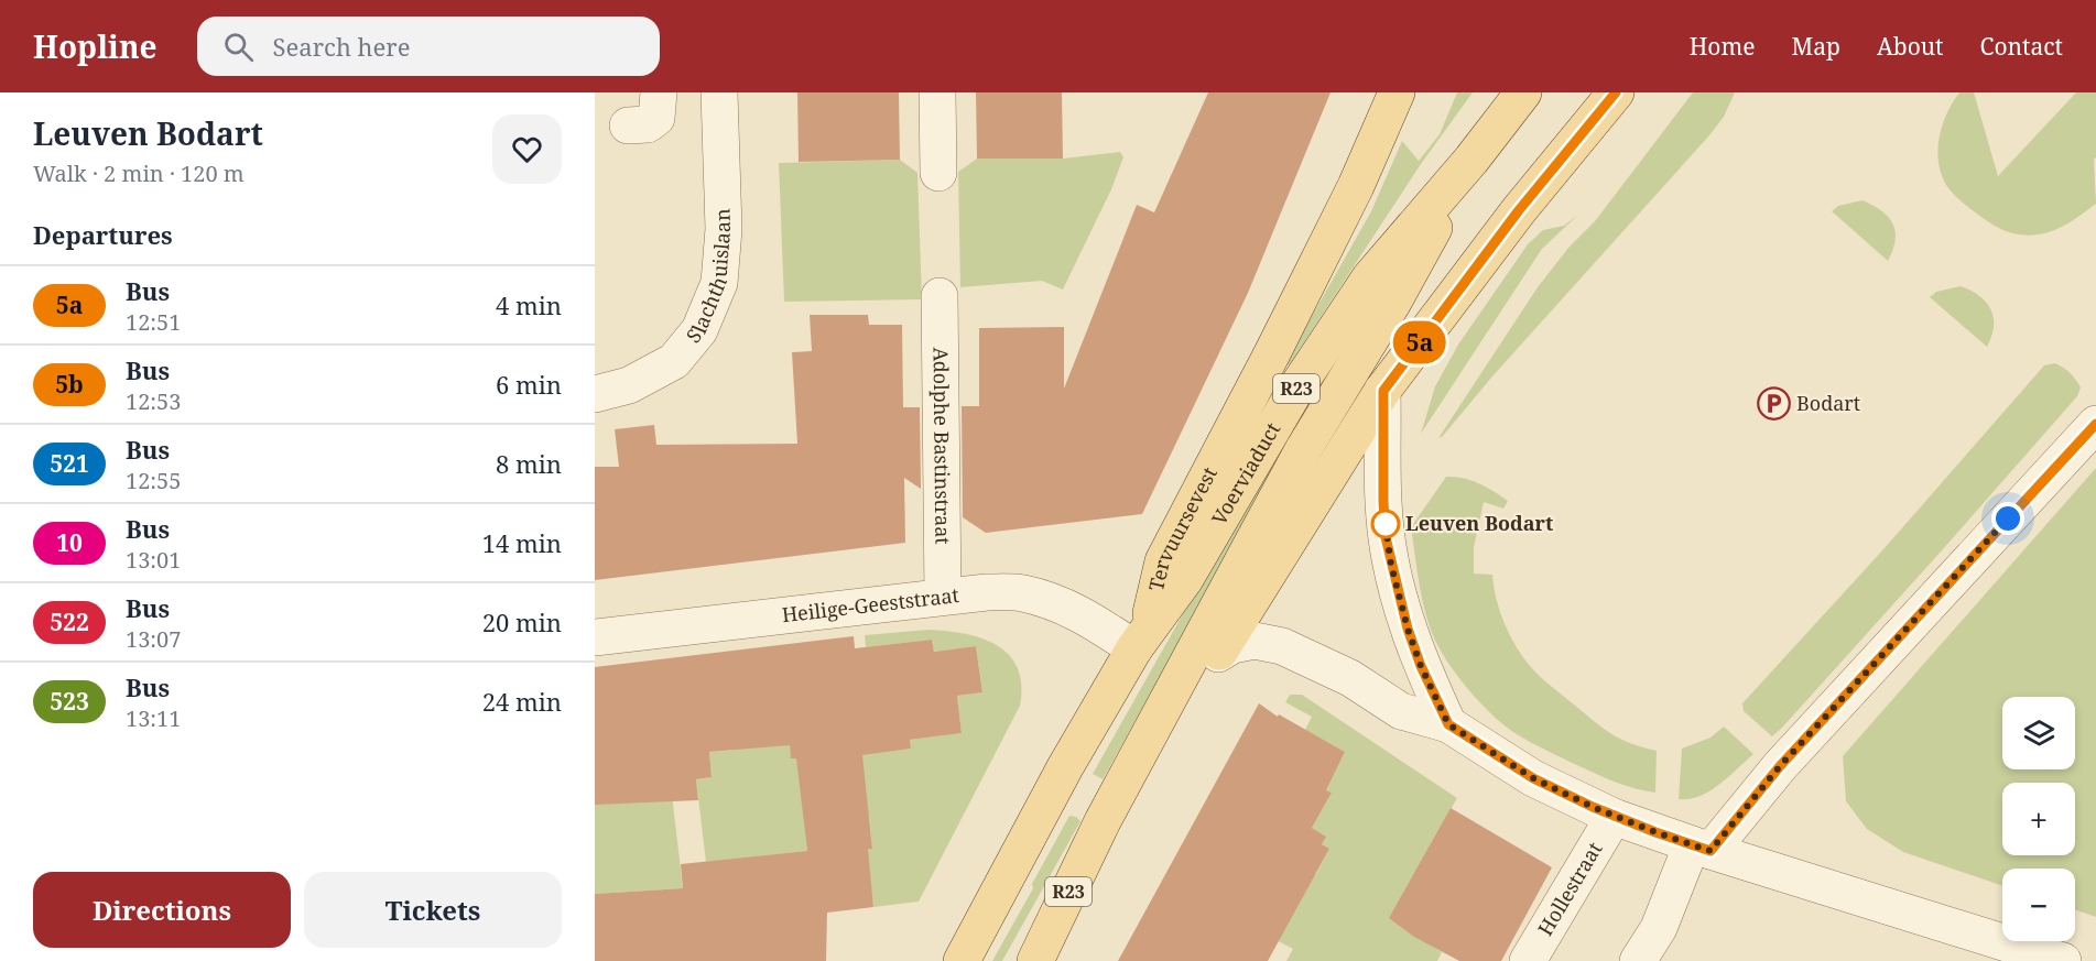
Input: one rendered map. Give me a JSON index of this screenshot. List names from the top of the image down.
{
  "streets": {
    "main road": ["R23", "Voerviaduct", "Tervuursevest"],
    "street": [
      "Slachthuislaan",
      "Adolphe Bastinstraat",
      "Heilige-Geeststraat",
      "Hollestraat"
    ]
  },
  "crossings": [
    ["R23", "Voerviaduct"],
    ["Adolphe Bastinstraat", "Heilige-Geeststraat"],
    ["Voerviaduct", "Tervuursevest"],
    ["Voerviaduct", "Heilige-Geeststraat"],
    ["Tervuursevest", "Heilige-Geeststraat"]
  ],
  "places": {
    "parking": ["Bodart"],
    "other": ["Leuven Bodart"]
  },
  "lines": ["bus line 5a"],
  "page": {
    "header": "Hopline",
    "search": "Search here",
    "nav": [
      "Home",
      "Map",
      "About",
      "Contact"
    ],
    "heading": [
      ["Leuven Bodart", "Walk · 2 min · 120 m"],
      "Departures"
    ],
    "on_map": "5a",
    "list": [
      {
        "mark": "5a",
        "name": "Bus",
        "note": "12:51",
        "value": "4 min"
      },
      {
        "mark": "5b",
        "name": "Bus",
        "note": "12:53",
        "value": "6 min"
      },
      {
        "mark": "521",
        "name": "Bus",
        "note": "12:55",
        "value": "8 min"
      },
      {
        "mark": "10",
        "name": "Bus",
        "note": "13:01",
        "value": "14 min"
      },
      {
        "mark": "522",
        "name": "Bus",
        "note": "13:07",
        "value": "20 min"
      },
      {
        "mark": "523",
        "name": "Bus",
        "note": "13:11",
        "value": "24 min"
      }
    ],
    "map_buttons": ["+", "−"],
    "buttons": ["Directions", "Tickets"]
  }
}
